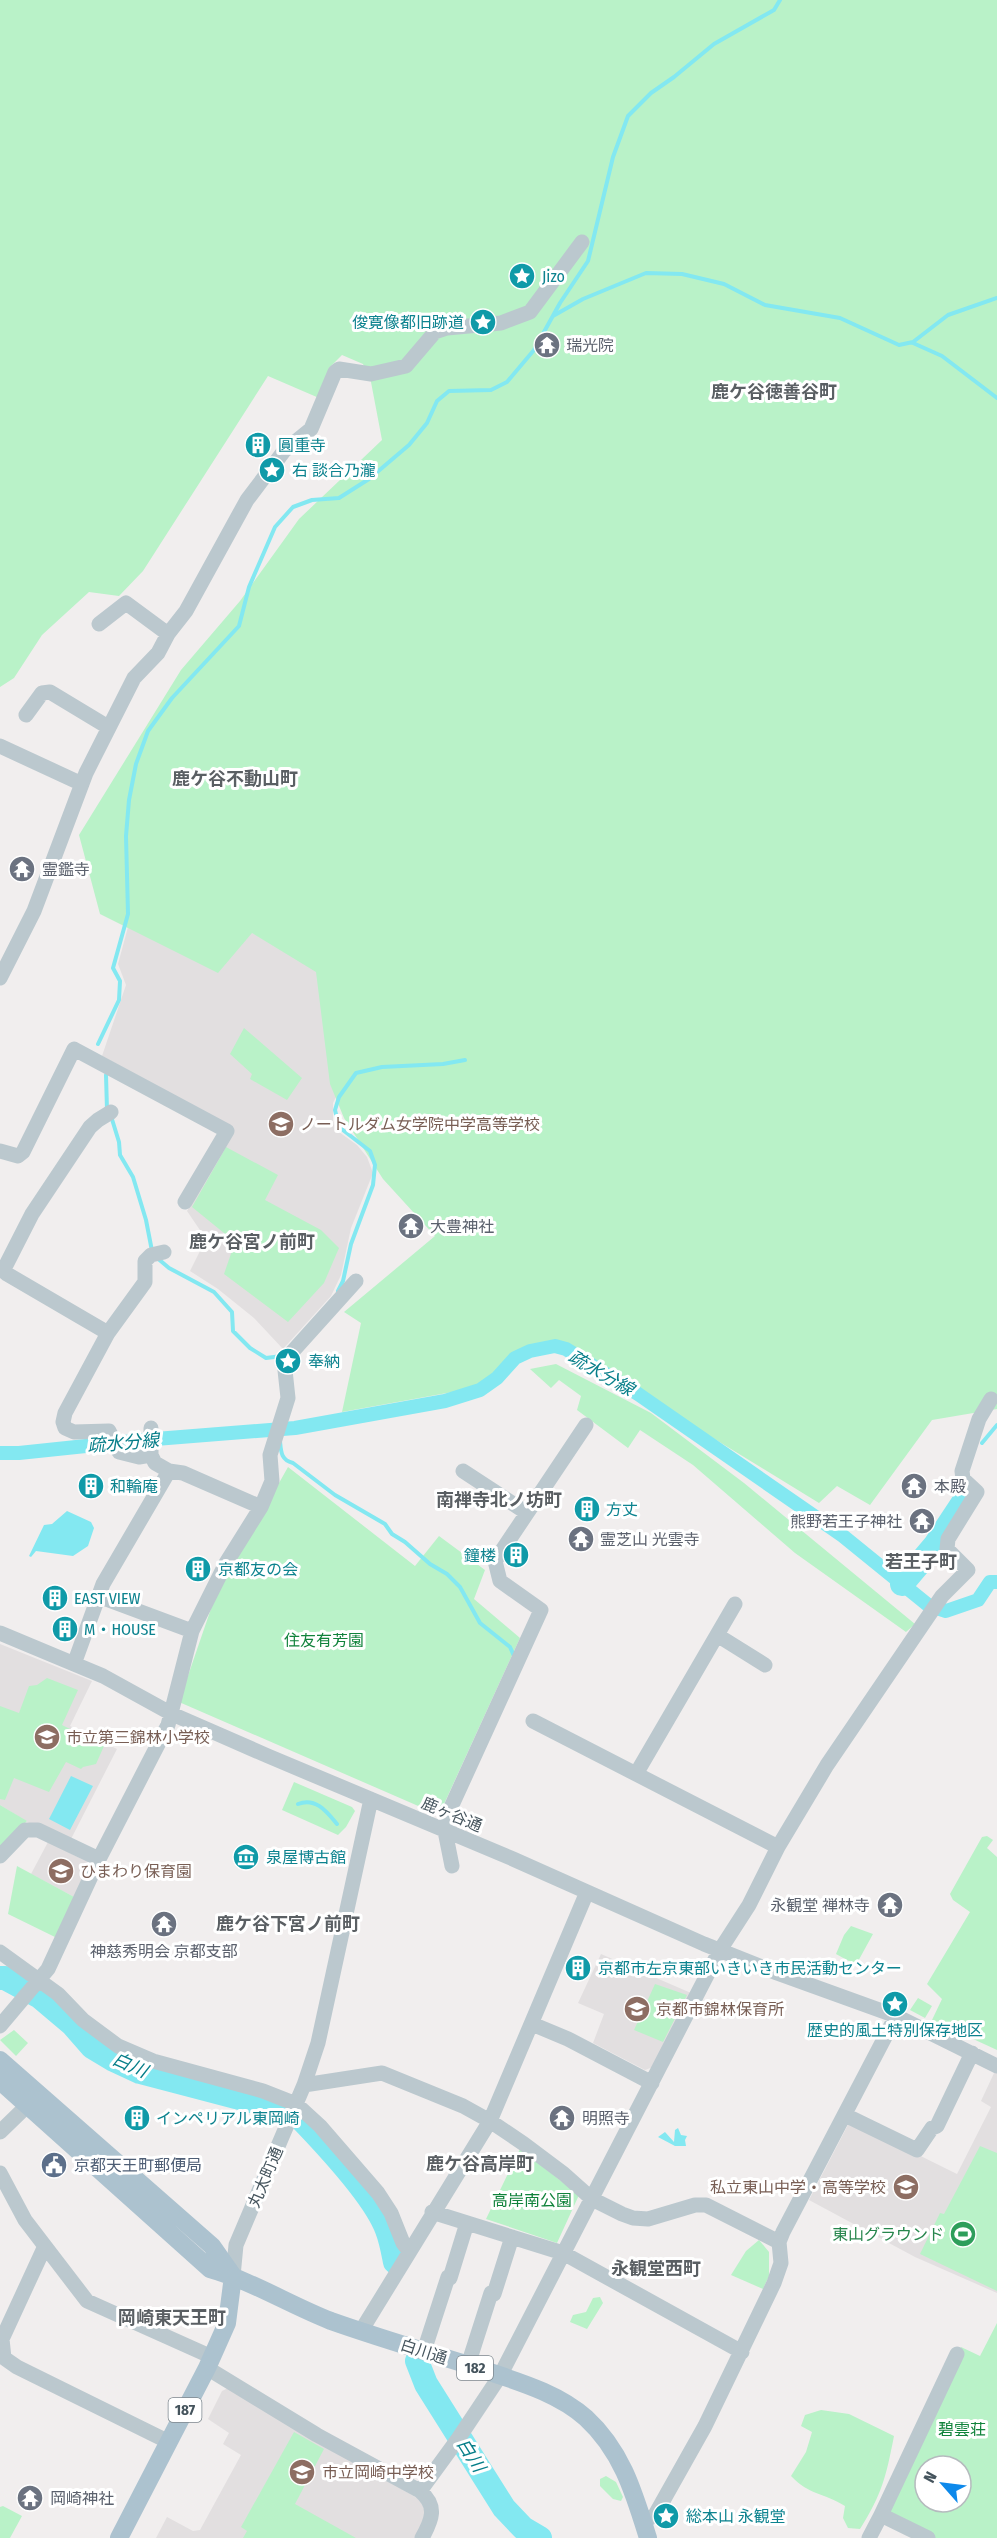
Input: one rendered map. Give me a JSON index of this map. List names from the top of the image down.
{
  "streets": {
    "main road": [
      "丸太町通",
      "白川通",
      "182",
      "187"
    ],
    "street": ["鹿ヶ谷通"]
  },
  "crossings": [
    ["鹿ヶ谷通", "丸太町通"],
    ["丸太町通", "白川通"]
  ],
  "districts": [
    "鹿ケ谷徳善谷町",
    "鹿ケ谷不動山町",
    "鹿ケ谷宮ノ前町",
    "南禅寺北ノ坊町",
    "若王子町",
    "鹿ケ谷下宮ノ前町",
    "鹿ケ谷高岸町",
    "永観堂西町",
    "岡崎東天王町"
  ],
  "water": ["疏水分線", "白川"],
  "parks": ["住友有芳園", "高岸南公園", "碧雲荘"],
  "places": {
    "place": [
      "Jizo",
      "俊寛像都旧跡道",
      "右 談合乃瀧",
      "奉納",
      "歴史的風土特別保存地区",
      "総本山 永観堂"
    ],
    "temple": [
      "瑞光院",
      "霊鑑寺",
      "大豊神社",
      "本殿",
      "熊野若王子神社",
      "霊芝山 光雲寺",
      "永観堂 禅林寺",
      "神慈秀明会 京都支部",
      "明照寺",
      "岡崎神社"
    ],
    "building": [
      "圓重寺",
      "和輪庵",
      "方丈",
      "鐘楼",
      "京都友の会",
      "EAST VIEW",
      "M・HOUSE",
      "京都市左京東部いきいき市民活動センター",
      "インペリアル東岡崎"
    ],
    "school or university": [
      "ノートルダム女学院中学高等学校",
      "市立第三錦林小学校",
      "ひまわり保育園",
      "京都市錦林保育所",
      "私立東山中学・高等学校",
      "市立岡崎中学校"
    ],
    "museum": ["泉屋博古館"],
    "public building": ["京都天王町郵便局"],
    "sports": ["東山グラウンド"]
  },
  "north": "top left"
}
